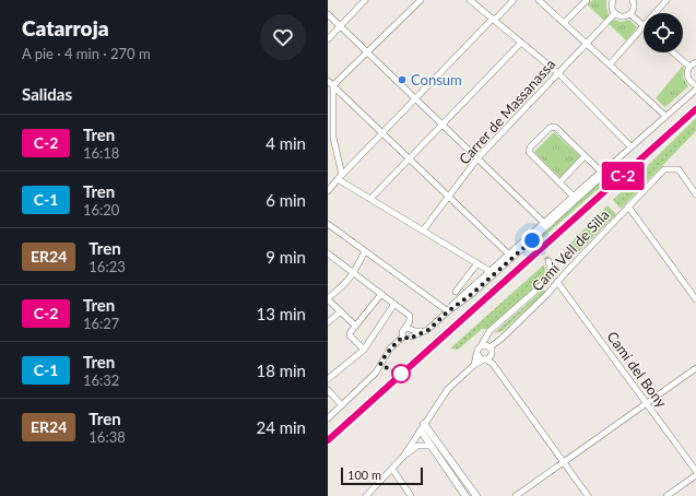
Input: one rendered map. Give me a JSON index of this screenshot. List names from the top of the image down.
{
  "streets": {
    "street": ["Carrer de Massanassa", "Camí Vell de Silla", "Camí del Bony"]
  },
  "crossings": [
    ["Camí Vell de Silla", "Camí del Bony"]
  ],
  "places": ["Consum"],
  "scale_bar": "100 m",
  "page": {
    "heading": [
      ["Catarroja", "A pie · 4 min · 270 m"],
      "Salidas"
    ],
    "on_map": "C-2",
    "list": [
      {
        "mark": "C-2",
        "name": "Tren",
        "note": "16:18",
        "value": "4 min"
      },
      {
        "mark": "C-1",
        "name": "Tren",
        "note": "16:20",
        "value": "6 min"
      },
      {
        "mark": "ER24",
        "name": "Tren",
        "note": "16:23",
        "value": "9 min"
      },
      {
        "mark": "C-2",
        "name": "Tren",
        "note": "16:27",
        "value": "13 min"
      },
      {
        "mark": "C-1",
        "name": "Tren",
        "note": "16:32",
        "value": "18 min"
      },
      {
        "mark": "ER24",
        "name": "Tren",
        "note": "16:38",
        "value": "24 min"
      }
    ],
    "scale": "100 m"
  }
}
